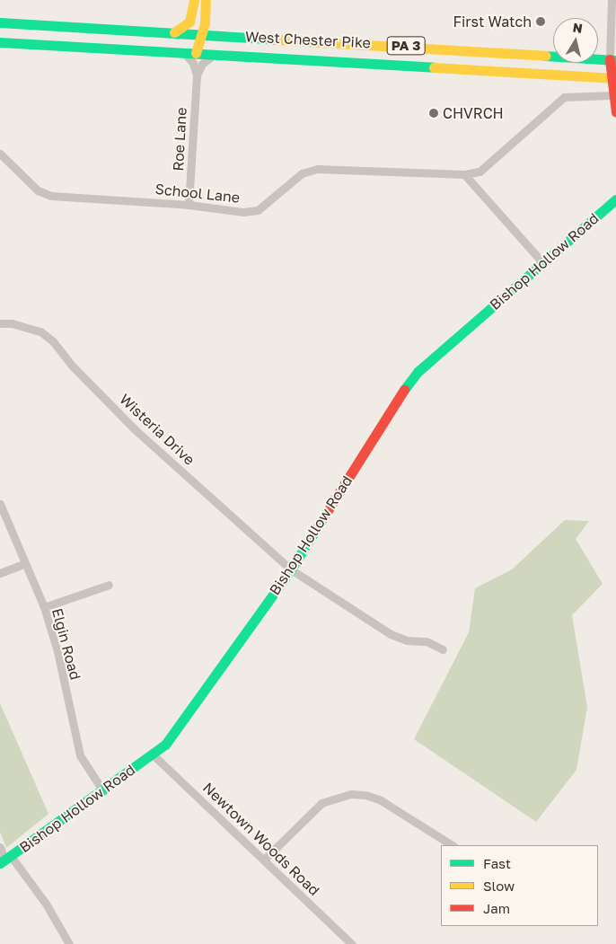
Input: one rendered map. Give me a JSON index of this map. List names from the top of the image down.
{
  "streets": {
    "main road": ["West Chester Pike", "PA 3", "Bishop Hollow Road"],
    "street": [
      "Roe Lane",
      "School Lane",
      "Wisteria Drive",
      "Elgin Road",
      "Newtown Woods Road"
    ]
  },
  "crossings": [
    ["Roe Lane", "School Lane"],
    ["Bishop Hollow Road", "Wisteria Drive"],
    ["Bishop Hollow Road", "Elgin Road"],
    ["Bishop Hollow Road", "Newtown Woods Road"]
  ],
  "places": ["First Watch", "CHVRCH"],
  "legend": ["Fast", "Slow", "Jam"],
  "north": "top"
}
